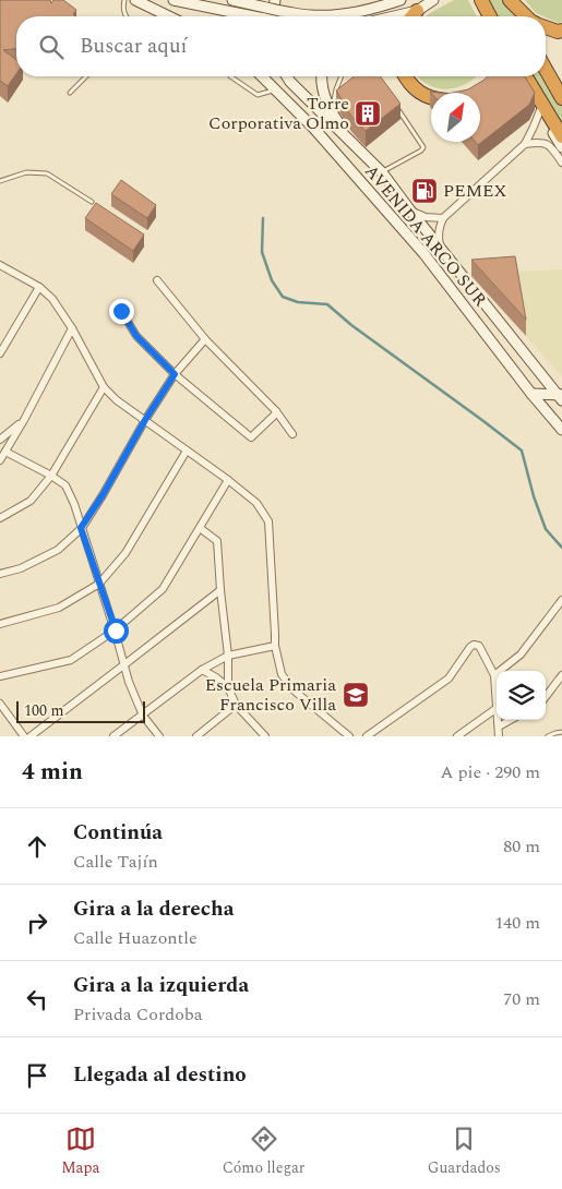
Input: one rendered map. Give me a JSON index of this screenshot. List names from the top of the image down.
{
  "streets": {
    "main road": ["AVENIDA ARCO SUR"]
  },
  "places": {
    "building": ["Torre Corporativa Olmo"],
    "fuel station": ["PEMEX"],
    "school or university": ["Escuela Primaria Francisco Villa"]
  },
  "scale_bar": "100 m",
  "north": "top right",
  "page": {
    "search": "Buscar aquí",
    "scale": "100 m",
    "heading": ["4 min", "A pie · 290 m"],
    "list": [
      ["Continúa", "Calle Tajín", "80 m"],
      ["Gira a la derecha", "Calle Huazontle", "140 m"],
      ["Gira a la izquierda", "Privada Cordoba", "70 m"],
      "Llegada al destino"
    ],
    "nav": ["Mapa", "Cómo llegar", "Guardados"]
  }
}
